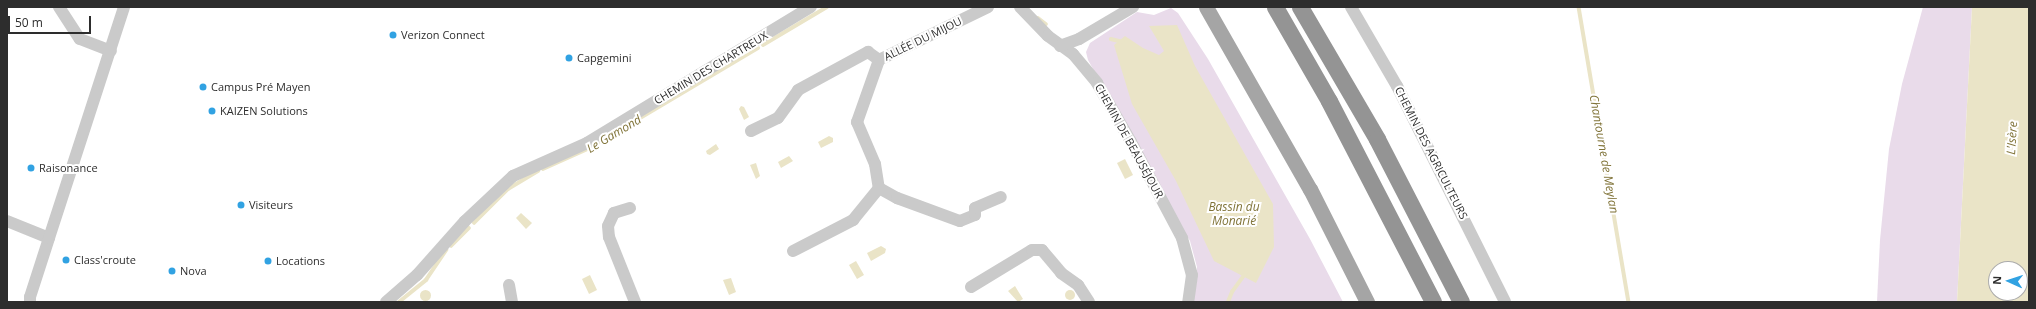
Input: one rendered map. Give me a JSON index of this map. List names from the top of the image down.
{
  "streets": {
    "street": [
      "ALLÉE DU MIJOU",
      "CHEMIN DES CHARTREUX",
      "CHEMIN DE BEAUSÉJOUR",
      "CHEMIN DES AGRICULTEURS"
    ]
  },
  "water": [
    "Le Gamond",
    "L'Isère",
    "Chantourne de Meylan",
    "Bassin du Monarié"
  ],
  "places": [
    "Verizon Connect",
    "Capgemini",
    "Campus Pré Mayen",
    "KAIZEN Solutions",
    "Raisonance",
    "Visiteurs",
    "Class'croute",
    "Locations",
    "Nova"
  ],
  "scale_bar": "50 m",
  "north": "left"
}
